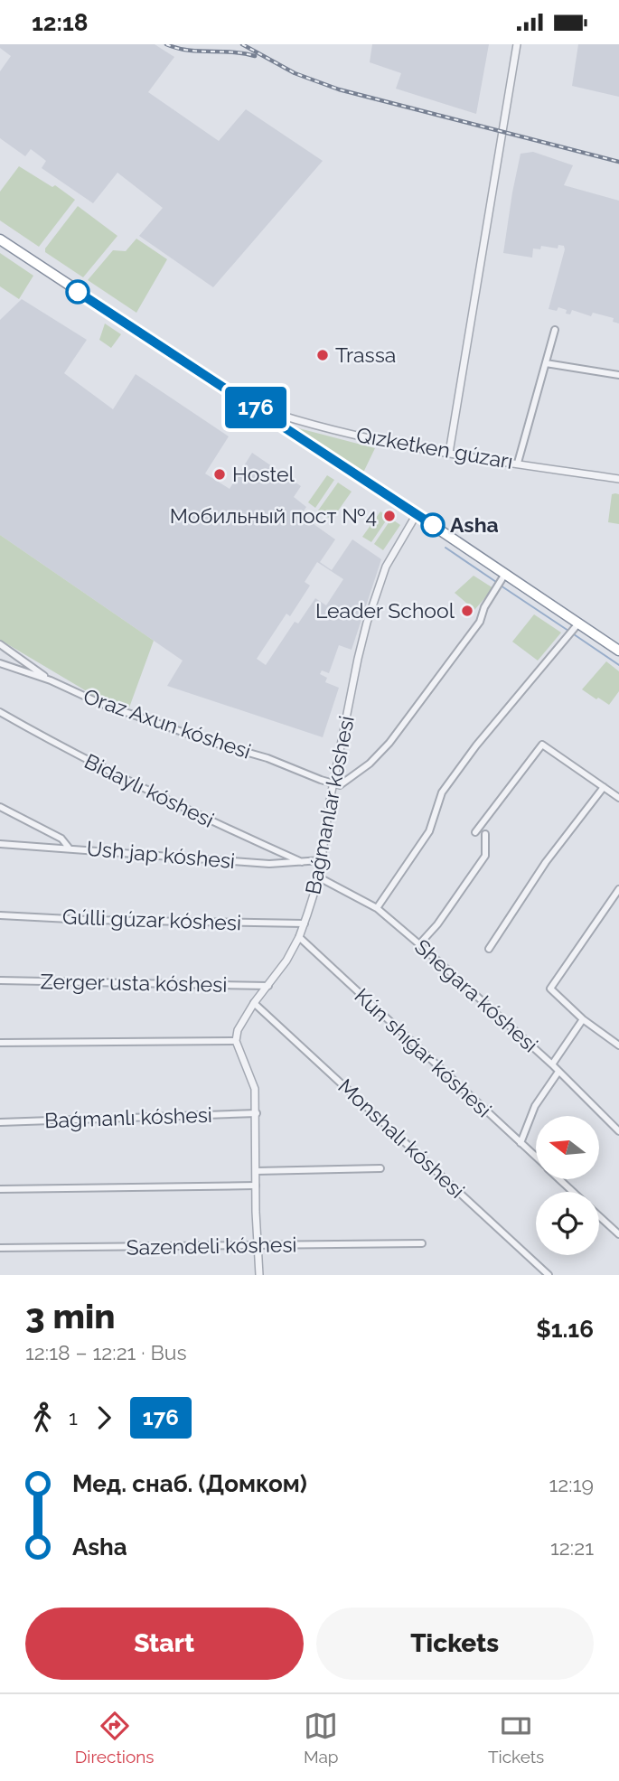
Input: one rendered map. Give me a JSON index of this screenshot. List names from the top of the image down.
{
  "streets": {
    "street": [
      "Qızketken gúzarı",
      "Oraz Axun kóshesi",
      "Bidaylı kóshesi",
      "Baǵmanlar kóshesi",
      "Ush jap kóshesi",
      "Gúlli gúzar kóshesi",
      "Zerger usta kóshesi",
      "Shegara kóshesi",
      "Kún shıǵar kóshesi",
      "Baǵmanlı kóshesi",
      "Monshalı kóshesi",
      "Sazendeli kóshesi"
    ]
  },
  "crossings": [
    ["Oraz Axun kóshesi", "Baǵmanlar kóshesi"],
    ["Bidaylı kóshesi", "Ush jap kóshesi"],
    ["Baǵmanlar kóshesi", "Ush jap kóshesi"],
    ["Baǵmanlar kóshesi", "Gúlli gúzar kóshesi"],
    ["Baǵmanlar kóshesi", "Zerger usta kóshesi"],
    ["Baǵmanlar kóshesi", "Shegara kóshesi"],
    ["Baǵmanlar kóshesi", "Kún shıǵar kóshesi"],
    ["Baǵmanlar kóshesi", "Monshalı kóshesi"]
  ],
  "places": [
    "Trassa",
    "Hostel",
    "Мобильный пост №4",
    "Asha",
    "Leader School"
  ],
  "lines": ["bus line 176"],
  "north": "left",
  "page": {
    "status": "12:18",
    "on_map": "176",
    "heading": ["3 min", "12:18 – 12:21 · Bus", "$1.16"],
    "legs": ["1", "176"],
    "list": [
      {
        "name": "Мед. снаб. (Домком)",
        "value": "12:19"
      },
      {
        "name": "Asha",
        "value": "12:21"
      }
    ],
    "buttons": ["Start", "Tickets"],
    "tabs": ["Directions", "Map", "Tickets"]
  }
}
